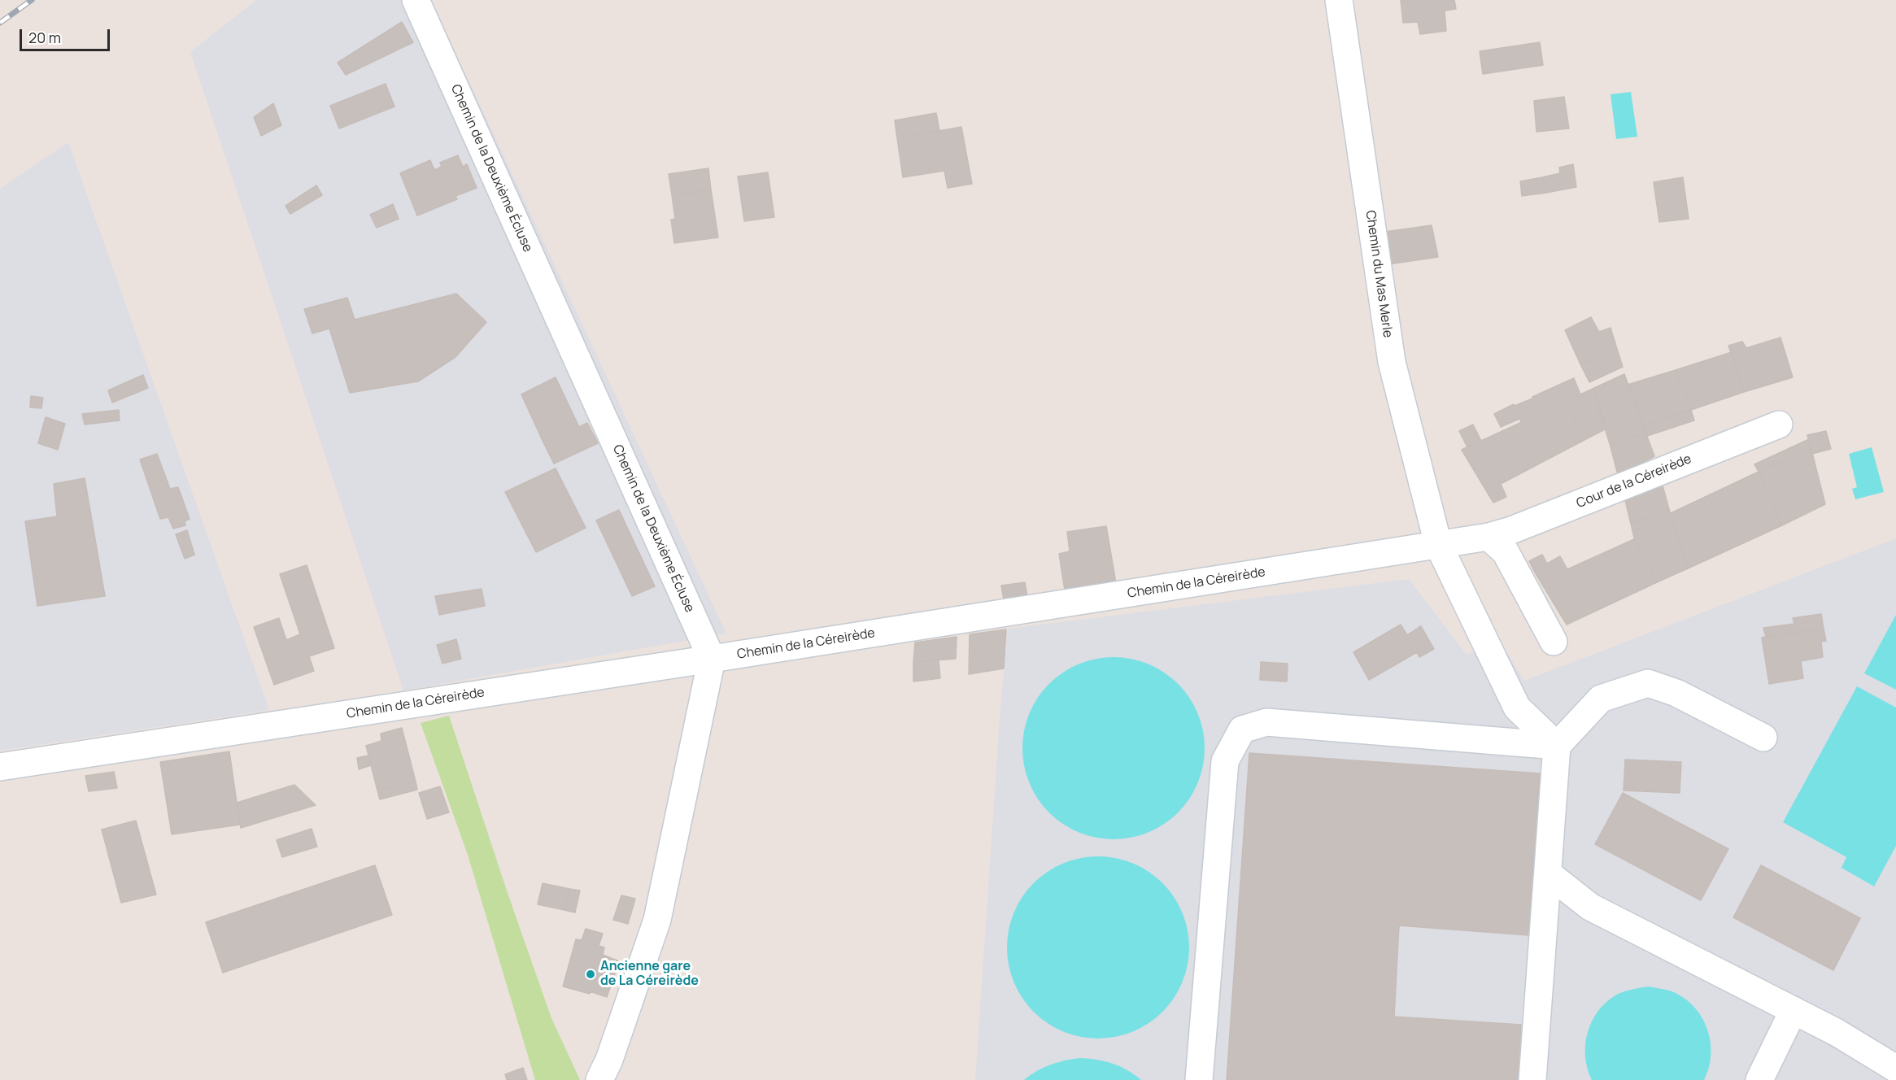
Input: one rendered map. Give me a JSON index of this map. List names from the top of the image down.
{
  "streets": {
    "street": [
      "Chemin de la Deuxième Écluse",
      "Chemin du Mas Merle",
      "Cour de la Céreirède",
      "Chemin de la Céreirède"
    ]
  },
  "crossings": [
    ["Chemin de la Deuxième Écluse", "Chemin de la Céreirède"],
    ["Chemin du Mas Merle", "Chemin de la Céreirède"],
    ["Cour de la Céreirède", "Chemin de la Céreirède"]
  ],
  "places": ["Ancienne gare de La Céreirède"],
  "scale_bar": "20 m"
}
